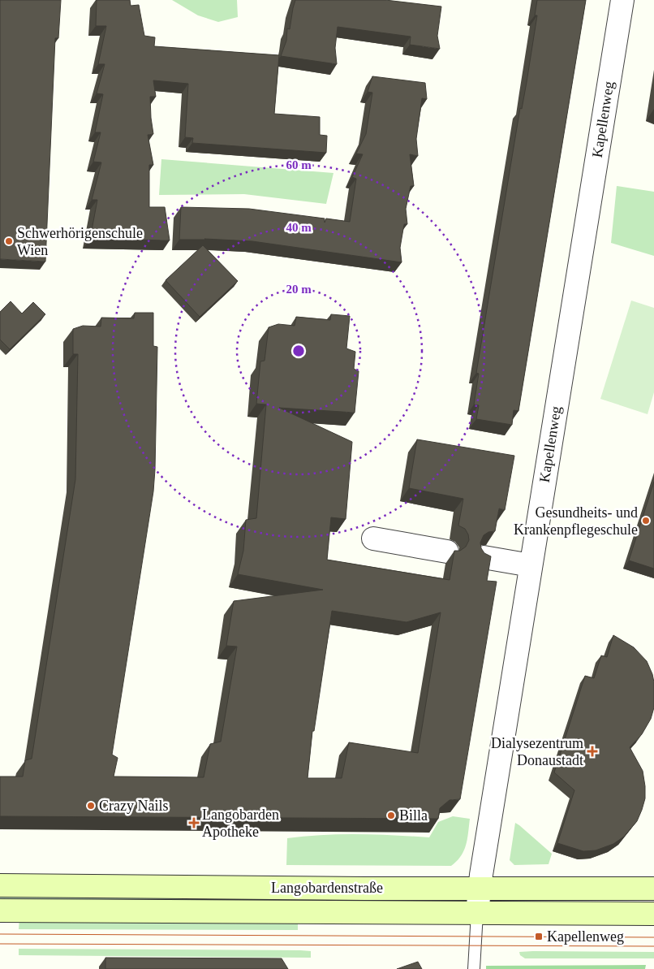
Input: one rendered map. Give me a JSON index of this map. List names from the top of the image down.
{
  "streets": {
    "street": ["Kapellenweg", "Langobardenstraße"]
  },
  "crossings": [
    ["Kapellenweg", "Langobardenstraße"]
  ],
  "places": {
    "other": [
      "Schwerhörigenschule Wien",
      "Gesundheits- und Krankenpflegeschule",
      "Crazy Nails",
      "Billa"
    ],
    "health": ["Dialysezentrum Donaustadt", "Langobarden Apotheke"],
    "transit": ["Kapellenweg"]
  },
  "rings": ["60 m", "40 m", "20 m"]
}
